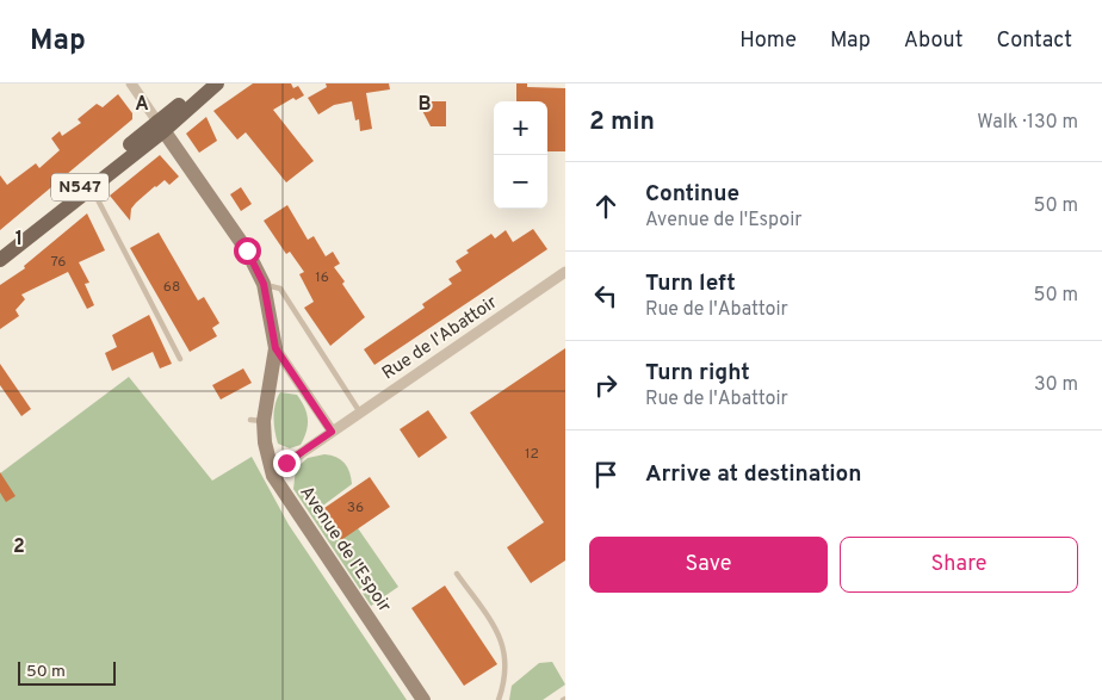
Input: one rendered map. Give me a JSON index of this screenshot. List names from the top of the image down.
{
  "streets": {
    "main road": ["N547"],
    "street": ["Rue de l'Abattoir", "Avenue de l'Espoir"]
  },
  "crossings": [
    ["N547", "Avenue de l'Espoir"]
  ],
  "house_numbers": [
    "76",
    "16",
    "68",
    "12",
    "36"
  ],
  "scale_bar": "50 m",
  "page": {
    "header": "Map",
    "nav": [
      "Home",
      "Map",
      "About",
      "Contact"
    ],
    "heading": ["2 min", "Walk · 130 m"],
    "map_buttons": ["+", "−"],
    "list": [
      ["Continue", "Avenue de l'Espoir", "50 m"],
      ["Turn left", "Rue de l'Abattoir", "50 m"],
      ["Turn right", "Rue de l'Abattoir", "30 m"],
      "Arrive at destination"
    ],
    "buttons": ["Save", "Share"],
    "scale": "50 m"
  },
  "grid": {
    "columns": ["A", "B"],
    "rows": ["1", "2"]
  }
}
